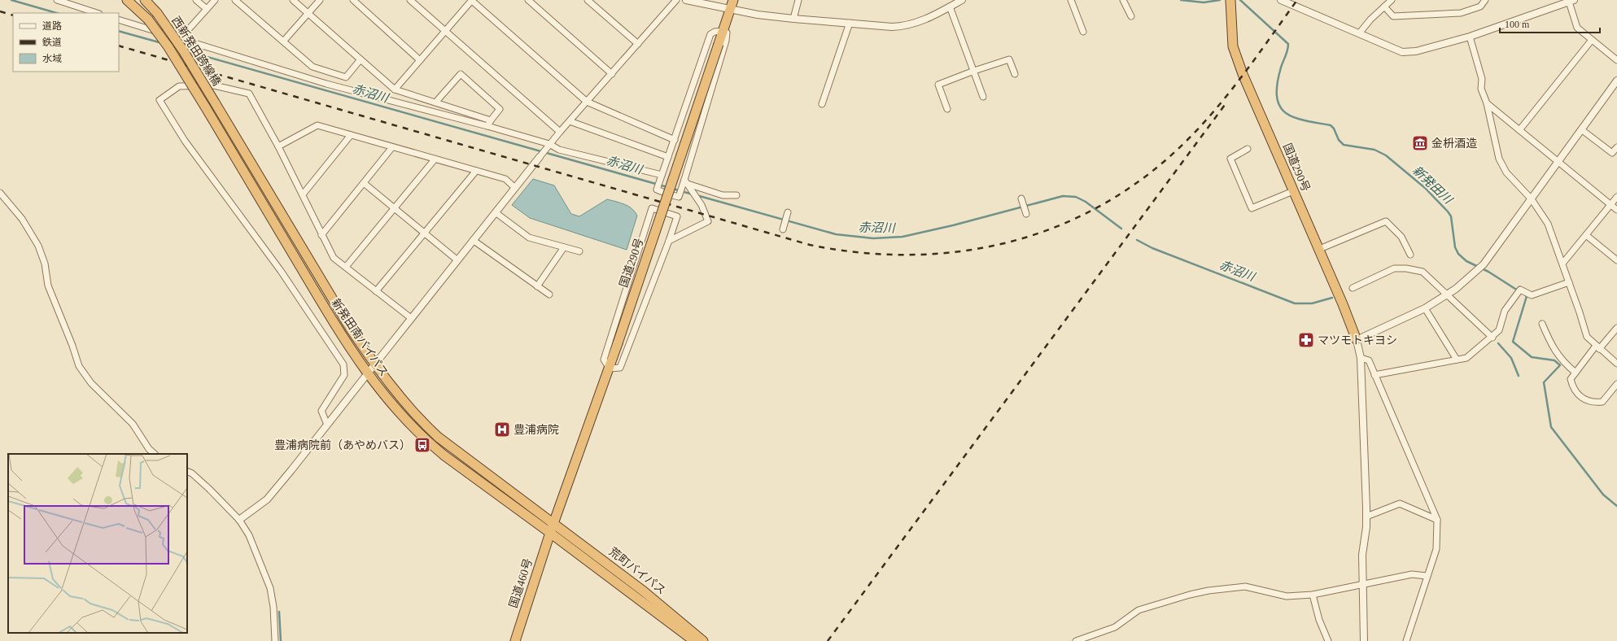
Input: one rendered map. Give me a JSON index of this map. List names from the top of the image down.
{
  "streets": {
    "highway": [
      "西新発田跨線橋",
      "国道290号",
      "新発田南バイパス",
      "荒町バイパス",
      "国道460号"
    ]
  },
  "crossings": [
    ["西新発田跨線橋", "新発田南バイパス"],
    ["国道290号", "新発田南バイパス"],
    ["国道290号", "荒町バイパス"],
    ["国道290号", "国道460号"],
    ["新発田南バイパス", "荒町バイパス"],
    ["新発田南バイパス", "国道460号"],
    ["荒町バイパス", "国道460号"]
  ],
  "water": ["赤沼川", "新発田川"],
  "places": {
    "museum": ["金枡酒造"],
    "pharmacy": ["マツモトキヨシ"],
    "hospital": ["豊浦病院"],
    "bus stop": ["豊浦病院前（あやめバス）"]
  },
  "legend": ["道路", "鉄道", "水域"],
  "scale_bar": "100 m"
}
